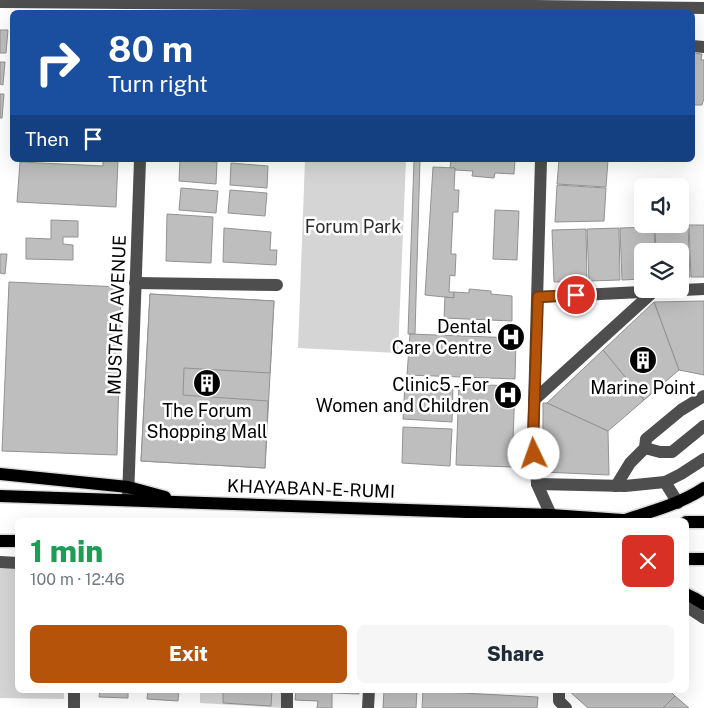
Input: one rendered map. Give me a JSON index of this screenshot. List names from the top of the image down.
{
  "streets": {
    "main road": ["KHAYABAN-E-RUMI"],
    "street": ["MUSTAFA AVENUE"]
  },
  "crossings": [
    ["MUSTAFA AVENUE", "KHAYABAN-E-RUMI"]
  ],
  "parks": ["Forum Park"],
  "places": {
    "hospital": ["Dental Care Centre", "Clinic5 - For Women and Children"],
    "building": ["Marine Point", "The Forum Shopping Mall"]
  },
  "page": {
    "turn": ["80 m", "Turn right"],
    "then": "Then",
    "heading": ["1 min", "100 m · 12:46"],
    "buttons": ["Exit", "Share"]
  }
}
